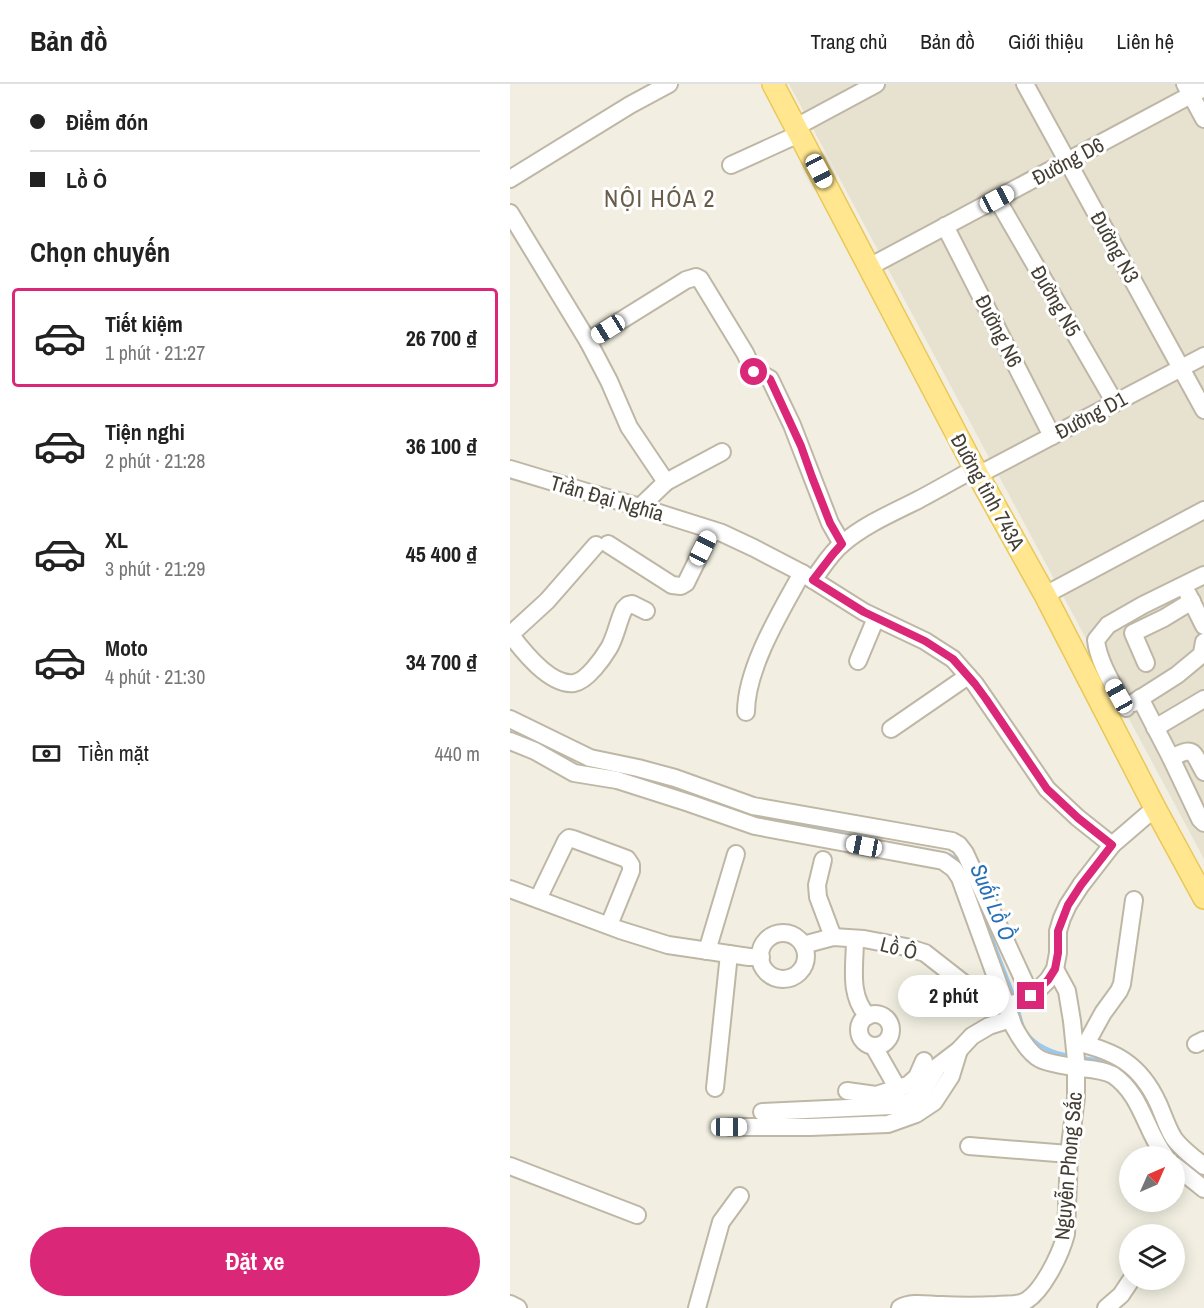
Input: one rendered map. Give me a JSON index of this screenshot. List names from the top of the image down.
{
  "streets": {
    "main road": ["Đường tỉnh 743A"],
    "street": [
      "Đường D6",
      "Đường N3",
      "Đường N5",
      "Đường N6",
      "Đường D1",
      "Trần Đại Nghĩa",
      "Lồ Ô",
      "Nguyễn Phong Sắc"
    ]
  },
  "crossings": [
    ["Đường D6", "Đường N3"],
    ["Đường D6", "Đường N5"],
    ["Đường D6", "Đường N6"],
    ["Đường D6", "Đường tỉnh 743A"],
    ["Đường N3", "Đường D1"],
    ["Đường N5", "Đường D1"],
    ["Đường N6", "Đường D1"],
    ["Đường D1", "Đường tỉnh 743A"]
  ],
  "districts": ["NỘI HÓA 2"],
  "water": ["Suối Lồ Ồ"],
  "north": "top right",
  "page": {
    "header": "Bản đồ",
    "nav": [
      "Trang chủ",
      "Bản đồ",
      "Giới thiệu",
      "Liên hệ"
    ],
    "banner": ["Điểm đón", "Lồ Ô"],
    "heading": "Chọn chuyến",
    "list": [
      {
        "name": "Tiết kiệm",
        "note": "1 phút · 21:27",
        "value": "26 700 ₫"
      },
      {
        "name": "Tiện nghi",
        "note": "2 phút · 21:28",
        "value": "36 100 ₫"
      },
      {
        "name": "XL",
        "note": "3 phút · 21:29",
        "value": "45 400 ₫"
      },
      {
        "name": "Moto",
        "note": "4 phút · 21:30",
        "value": "34 700 ₫"
      }
    ],
    "pay": ["Tiền mặt", "440 m"],
    "bubble": "2 phút",
    "buttons": "Đặt xe"
  }
}
